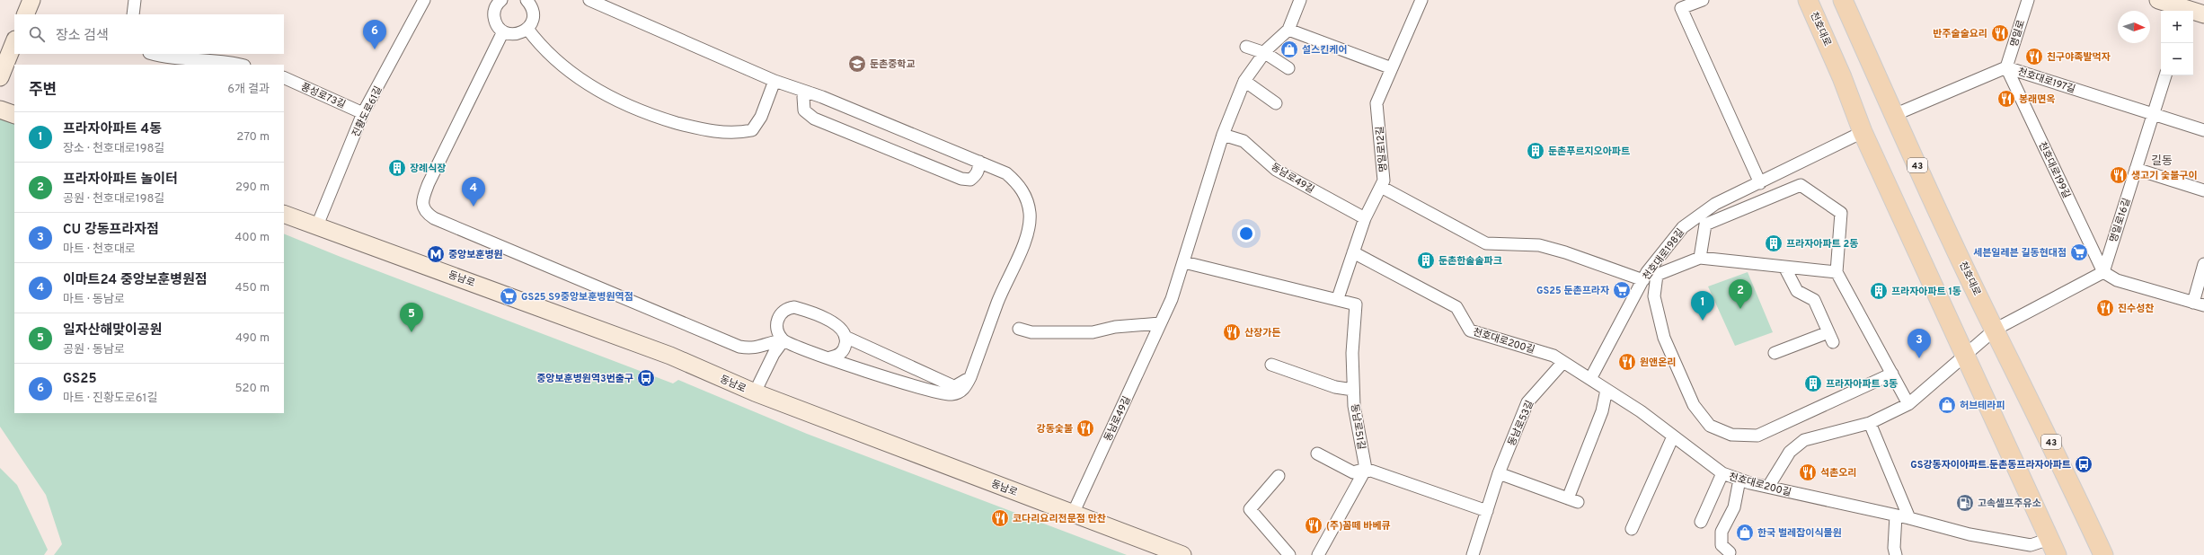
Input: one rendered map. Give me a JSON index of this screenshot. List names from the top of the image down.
{
  "streets": {
    "main road": ["천호대로", "43", "동남로"],
    "street": [
      "명일로",
      "천호대로197길",
      "풍성로73길",
      "진황도로61길",
      "명일로12길",
      "천호대로199길",
      "동남로49길",
      "명일로16길",
      "천호대로198길",
      "천호대로200길",
      "동남로53길",
      "동남로51길"
    ]
  },
  "crossings": [
    ["천호대로", "천호대로197길"],
    ["천호대로", "천호대로198길"],
    ["천호대로", "천호대로200길"],
    ["명일로", "천호대로197길"],
    ["명일로", "천호대로199길"],
    ["천호대로197길", "천호대로199길"],
    ["천호대로197길", "명일로16길"],
    ["풍성로73길", "진황도로61길"],
    ["진황도로61길", "동남로"],
    ["명일로12길", "동남로49길"],
    ["명일로12길", "천호대로200길"],
    ["명일로12길", "동남로51길"],
    ["천호대로199길", "명일로16길"],
    ["동남로49길", "동남로"],
    ["천호대로198길", "천호대로200길"],
    ["천호대로200길", "동남로53길"]
  ],
  "districts": ["길동"],
  "places": {
    "restaurant": [
      "반주술술요리",
      "친구야족발먹자",
      "봉래면옥",
      "생고기 숯불구이",
      "진수성찬",
      "산장가든",
      "원앤온리",
      "강동숯불",
      "석촌오리",
      "코다리요리전문점 만찬",
      "(주)꼼떼 바베큐"
    ],
    "shop": ["설스킨케어", "허브테라피", "한국 벌레잡이식물원"],
    "school or university": ["둔촌중학교"],
    "building": [
      "둔촌푸르지오아파트",
      "장례식장",
      "프라자아파트 2동",
      "둔촌한솔솔파크",
      "프라자아파트 1동",
      "프라자아파트 3동"
    ],
    "supermarket": ["세븐일레븐 길동현대점", "GS25 둔촌프라자", "GS25 S9중앙보훈병원역점"],
    "metro station": ["중앙보훈병원"],
    "bus stop": ["중앙보훈병원역3번출구", "GS강동자이아파트.둔촌동프라자아파트"],
    "fuel station": ["고속셀프주유소"]
  },
  "north": "right",
  "page": {
    "map_buttons": ["+", "−"],
    "search": "장소 검색",
    "pins": [
      "6",
      "4",
      "2",
      "1",
      "5",
      "3"
    ],
    "heading": ["주변", "6개 결과"],
    "list": [
      {
        "mark": "1",
        "name": "프라자아파트 4동",
        "note": "장소 · 천호대로198길",
        "value": "270 m"
      },
      {
        "mark": "2",
        "name": "프라자아파트 놀이터",
        "note": "공원 · 천호대로198길",
        "value": "290 m"
      },
      {
        "mark": "3",
        "name": "CU 강동프라자점",
        "note": "마트 · 천호대로",
        "value": "400 m"
      },
      {
        "mark": "4",
        "name": "이마트24 중앙보훈병원점",
        "note": "마트 · 동남로",
        "value": "450 m"
      },
      {
        "mark": "5",
        "name": "일자산해맞이공원",
        "note": "공원 · 동남로",
        "value": "490 m"
      },
      {
        "mark": "6",
        "name": "GS25",
        "note": "마트 · 진황도로61길",
        "value": "520 m"
      }
    ]
  }
}
